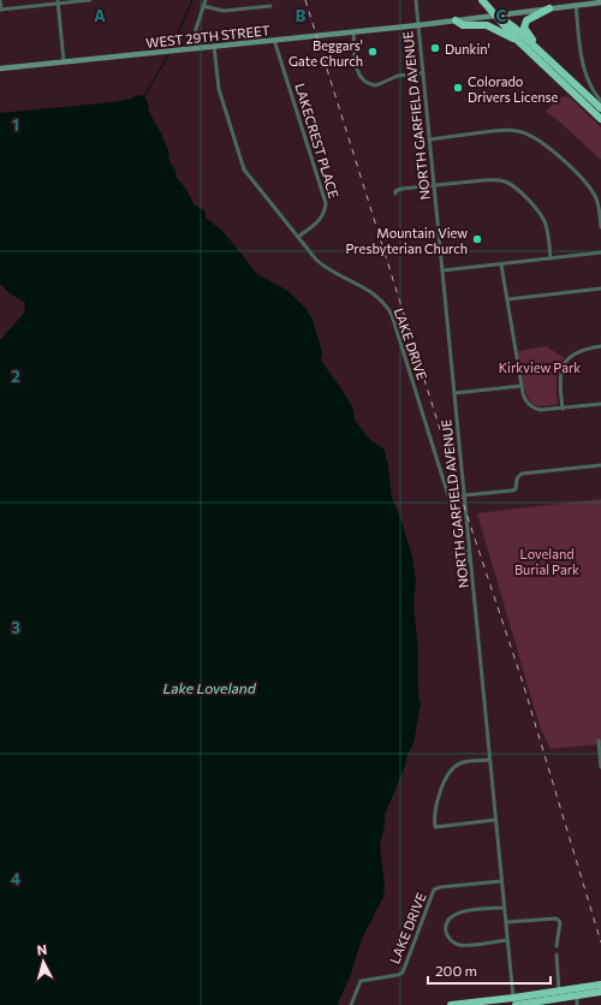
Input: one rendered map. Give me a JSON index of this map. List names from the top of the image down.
{
  "streets": {
    "main road": ["WEST 29TH STREET"],
    "street": ["NORTH GARFIELD AVENUE", "LAKECREST PLACE", "LAKE DRIVE"]
  },
  "crossings": [
    ["WEST 29TH STREET", "NORTH GARFIELD AVENUE"],
    ["WEST 29TH STREET", "LAKECREST PLACE"],
    ["WEST 29TH STREET", "LAKE DRIVE"],
    ["NORTH GARFIELD AVENUE", "LAKE DRIVE"],
    ["LAKECREST PLACE", "LAKE DRIVE"]
  ],
  "water": ["Lake Loveland"],
  "parks": ["Kirkview Park", "Loveland Burial Park"],
  "places": [
    "Dunkin'",
    "Beggars' Gate Church",
    "Colorado Drivers License",
    "Mountain View Presbyterian Church"
  ],
  "scale_bar": "200 m",
  "north": "top",
  "grid": {
    "columns": ["A", "B", "C"],
    "rows": [
      "1",
      "2",
      "3",
      "4"
    ]
  }
}
